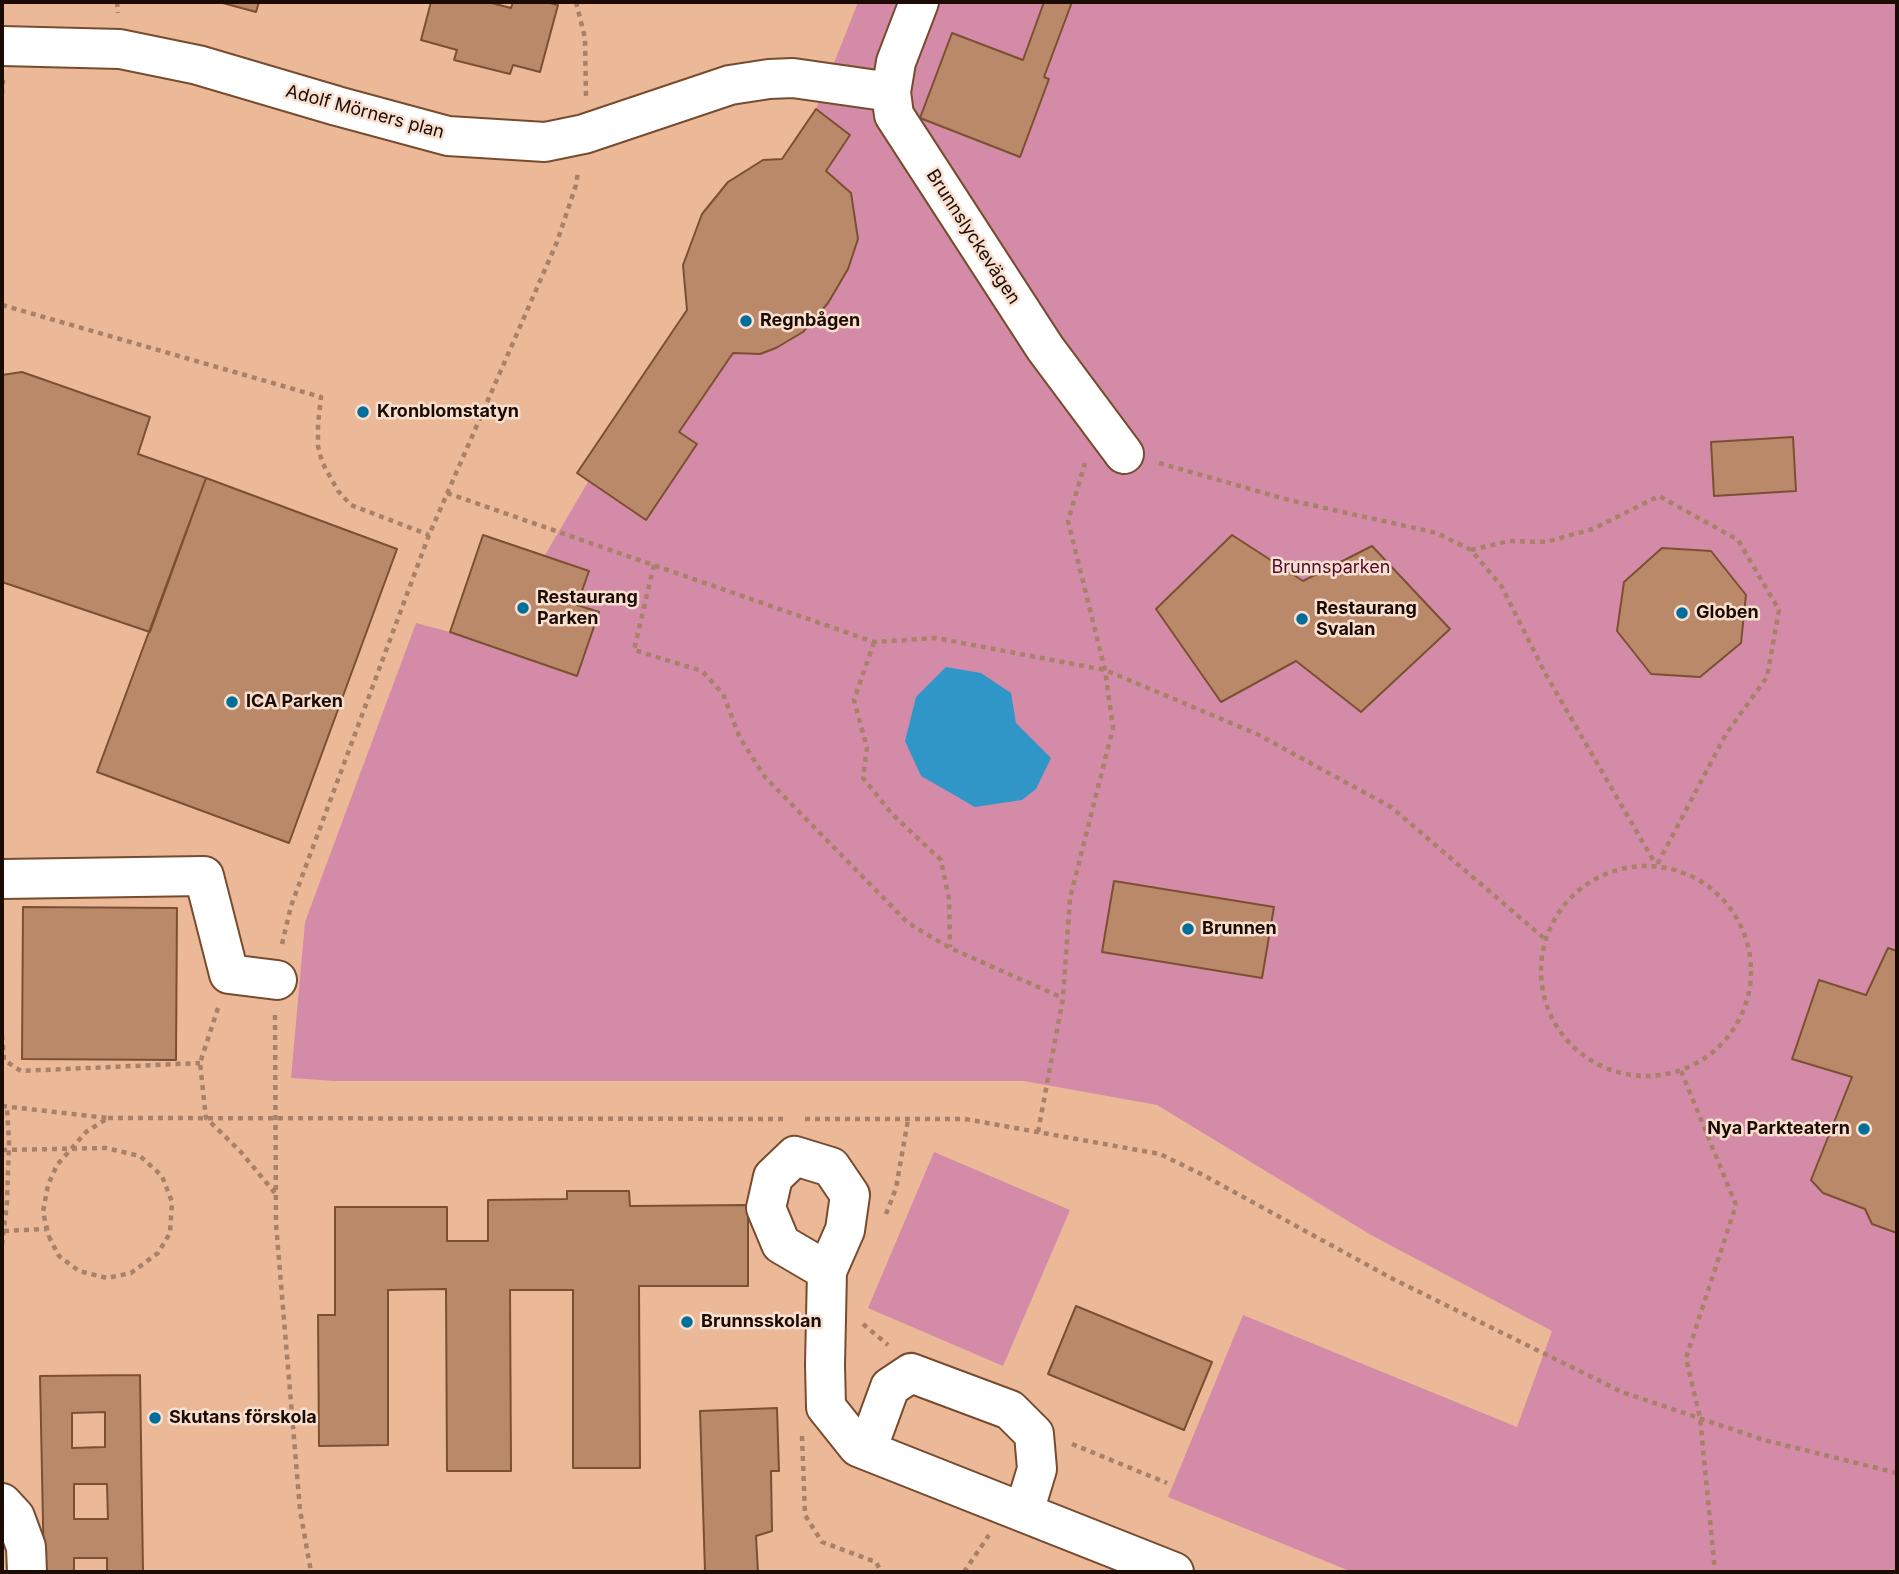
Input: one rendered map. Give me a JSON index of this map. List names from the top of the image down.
{
  "streets": {
    "street": ["Adolf Mörners plan", "Brunnslyckevägen"]
  },
  "crossings": [
    ["Adolf Mörners plan", "Brunnslyckevägen"]
  ],
  "parks": ["Brunnsparken"],
  "places": [
    "Regnbågen",
    "Kronblomstatyn",
    "Restaurang Parken",
    "Globen",
    "Restaurang Svalan",
    "ICA Parken",
    "Brunnen",
    "Nya Parkteatern",
    "Brunnsskolan",
    "Skutans förskola"
  ]
}
